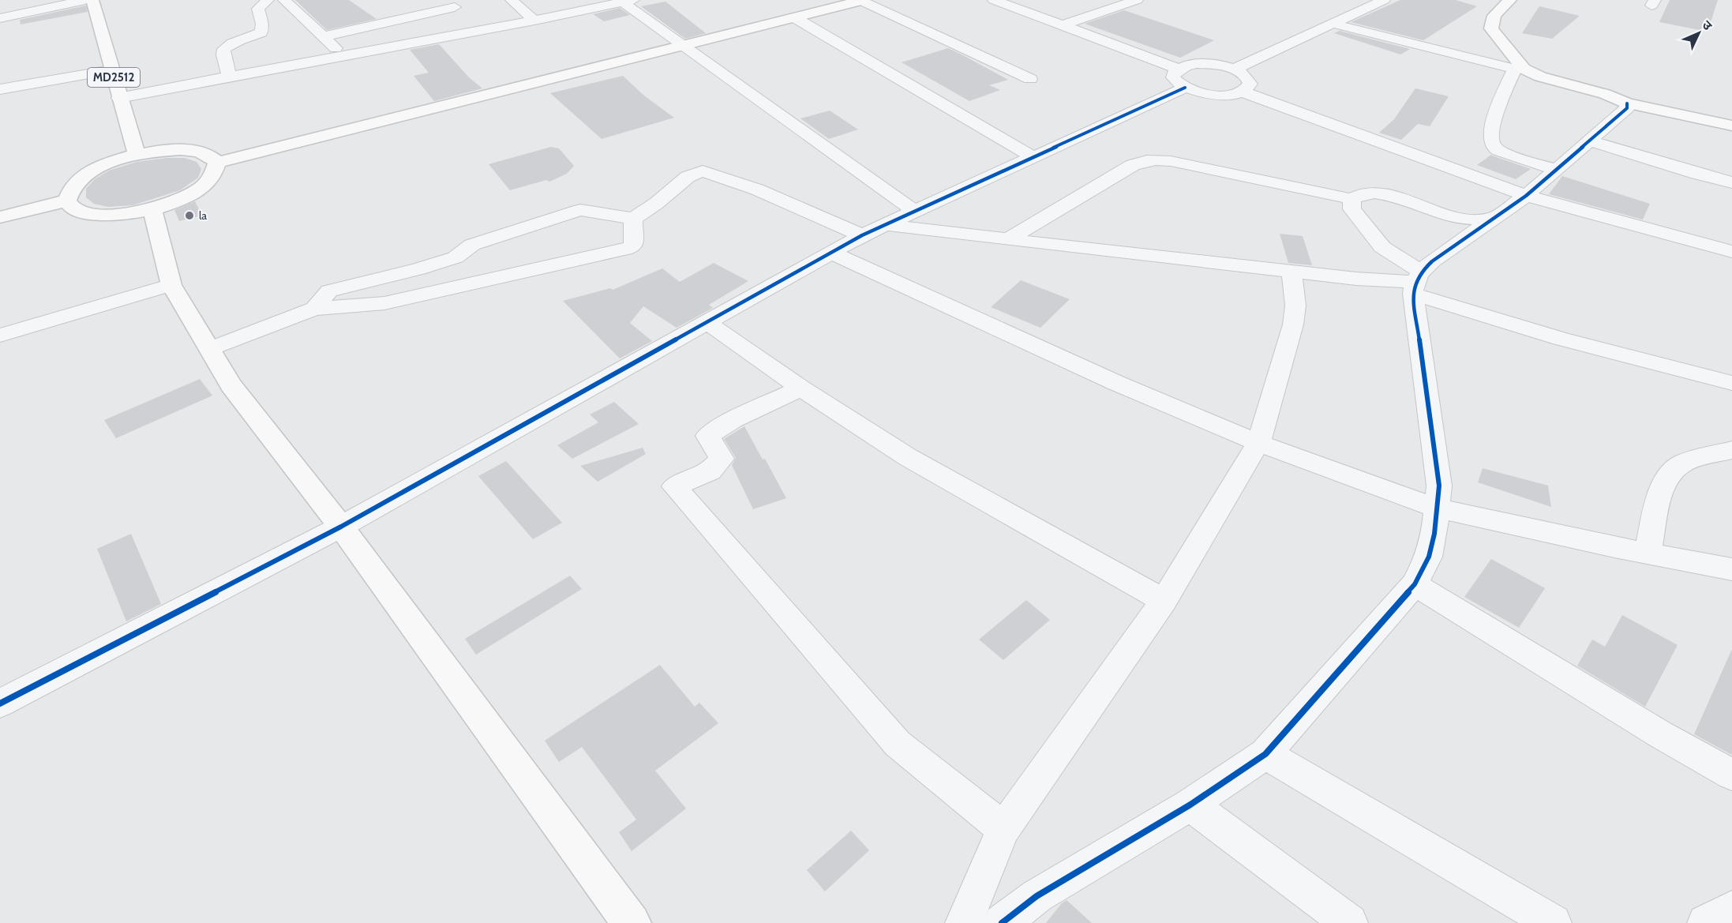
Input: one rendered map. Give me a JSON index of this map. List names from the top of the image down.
{
  "streets": {
    "main road": ["MD2512"]
  },
  "places": ["la"],
  "north": "top right"
}
